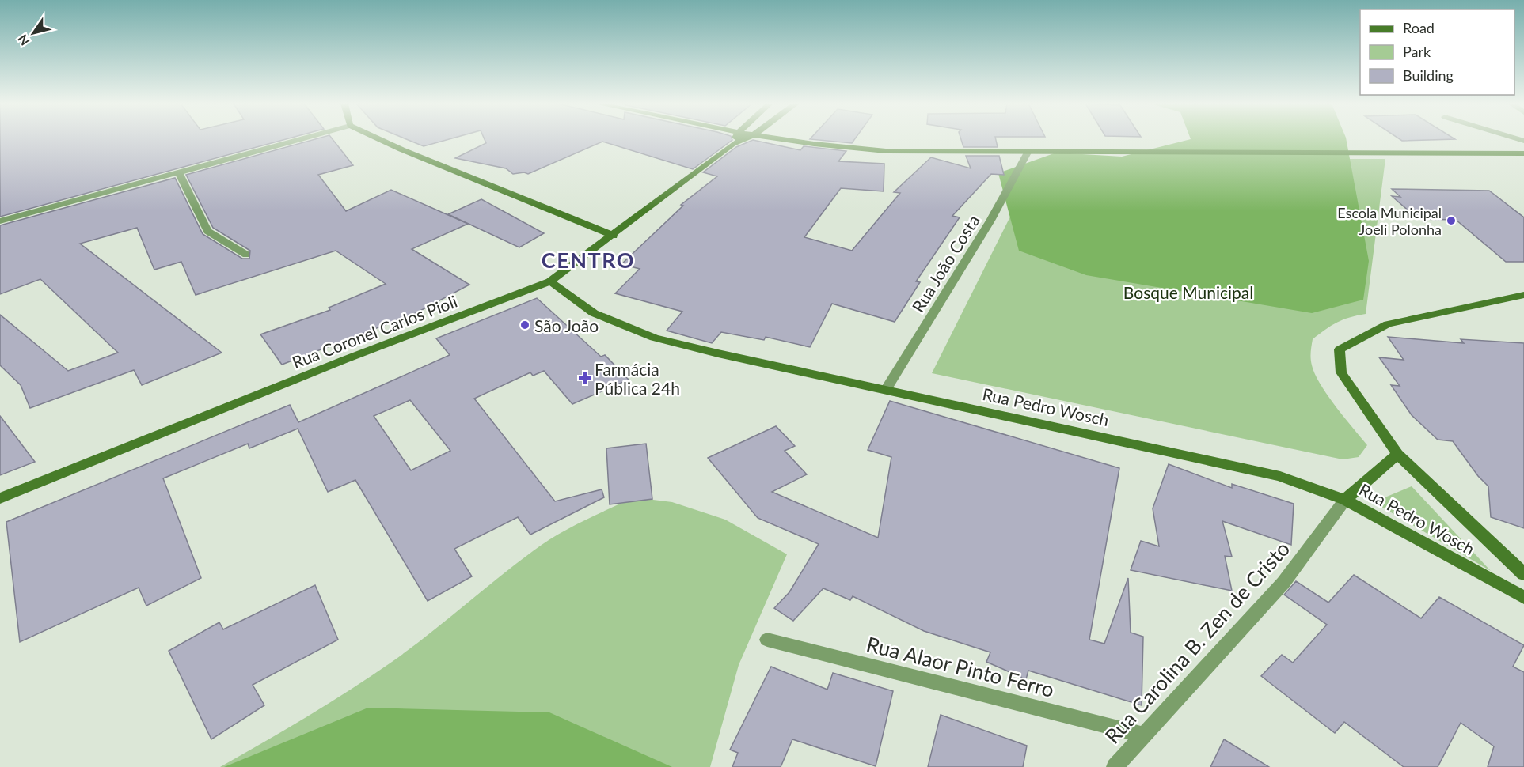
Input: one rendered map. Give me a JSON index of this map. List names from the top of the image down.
{
  "streets": {
    "street": [
      "Rua João Costa",
      "Rua Coronel Carlos Pioli",
      "Rua Pedro Wosch",
      "Rua Carolina B. Zen de Cristo",
      "Rua Alaor Pinto Ferro"
    ]
  },
  "crossings": [
    ["Rua João Costa", "Rua Pedro Wosch"],
    ["Rua Coronel Carlos Pioli", "Rua Pedro Wosch"],
    ["Rua Pedro Wosch", "Rua Carolina B. Zen de Cristo"],
    ["Rua Carolina B. Zen de Cristo", "Rua Alaor Pinto Ferro"]
  ],
  "districts": ["CENTRO"],
  "parks": ["Bosque Municipal"],
  "places": {
    "other": ["Escola Municipal Joeli Polonha", "São João"],
    "health": ["Farmácia Pública 24h"]
  },
  "legend": ["Road", "Park", "Building"],
  "north": "bottom left"
}
